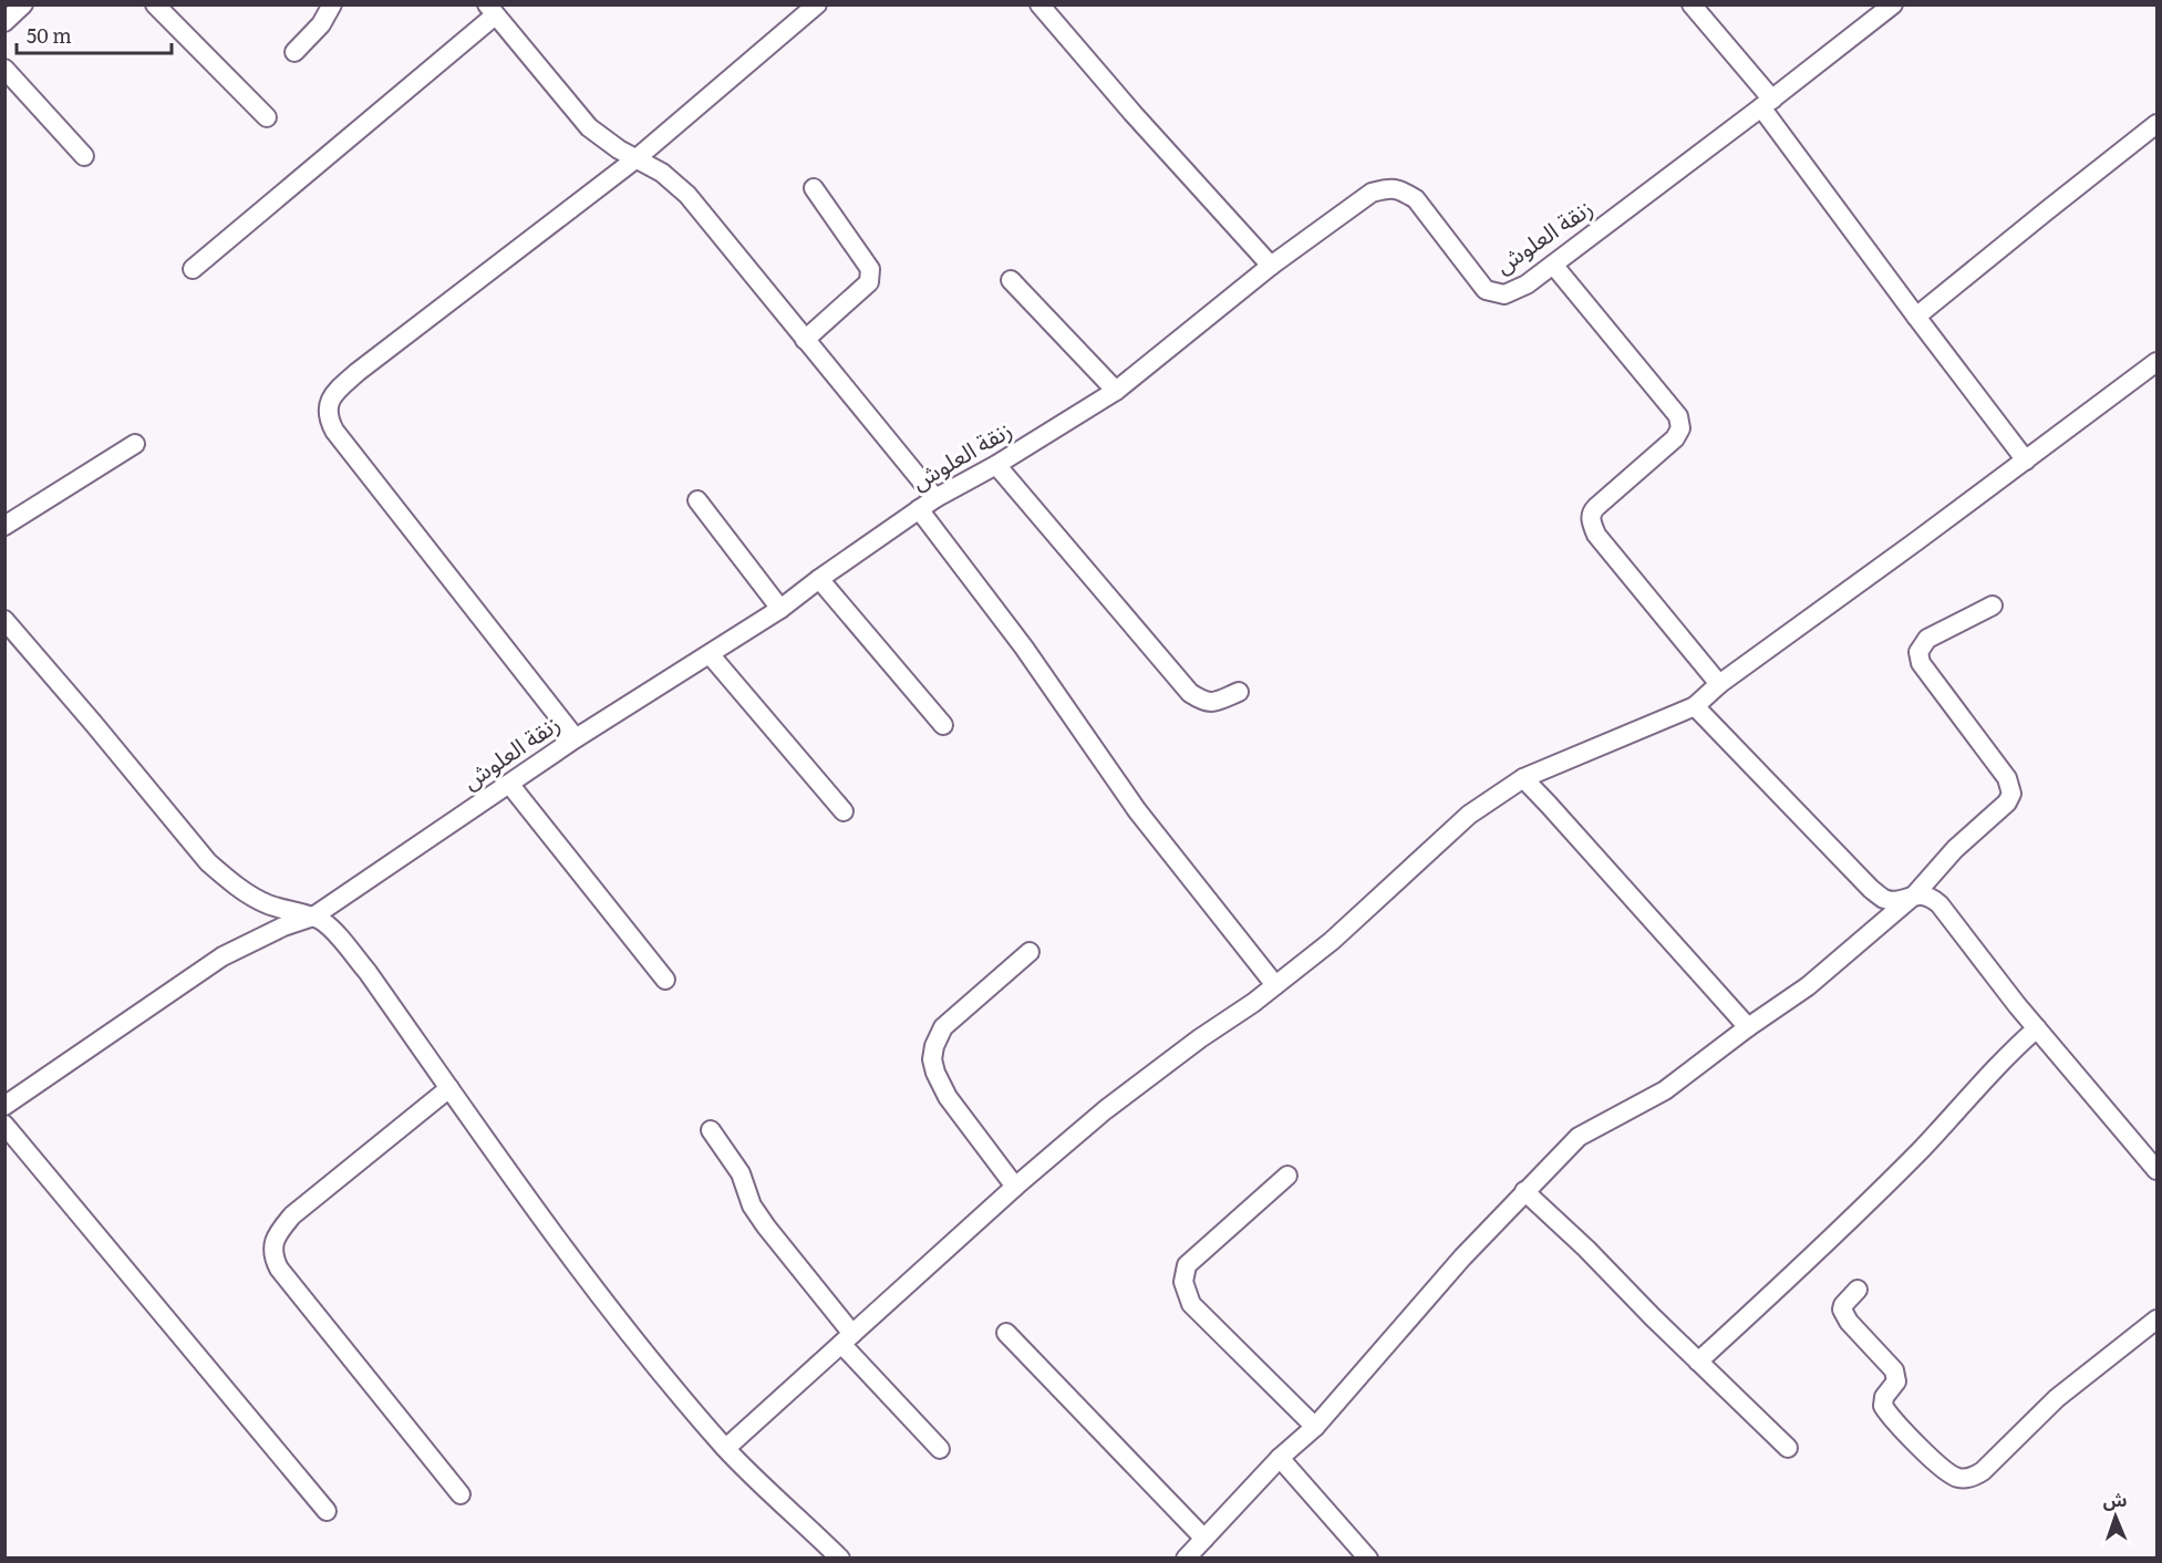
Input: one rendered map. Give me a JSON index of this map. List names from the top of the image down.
{
  "streets": {
    "street": ["زنقة العلوش"]
  },
  "scale_bar": "50 m",
  "north": "top"
}
